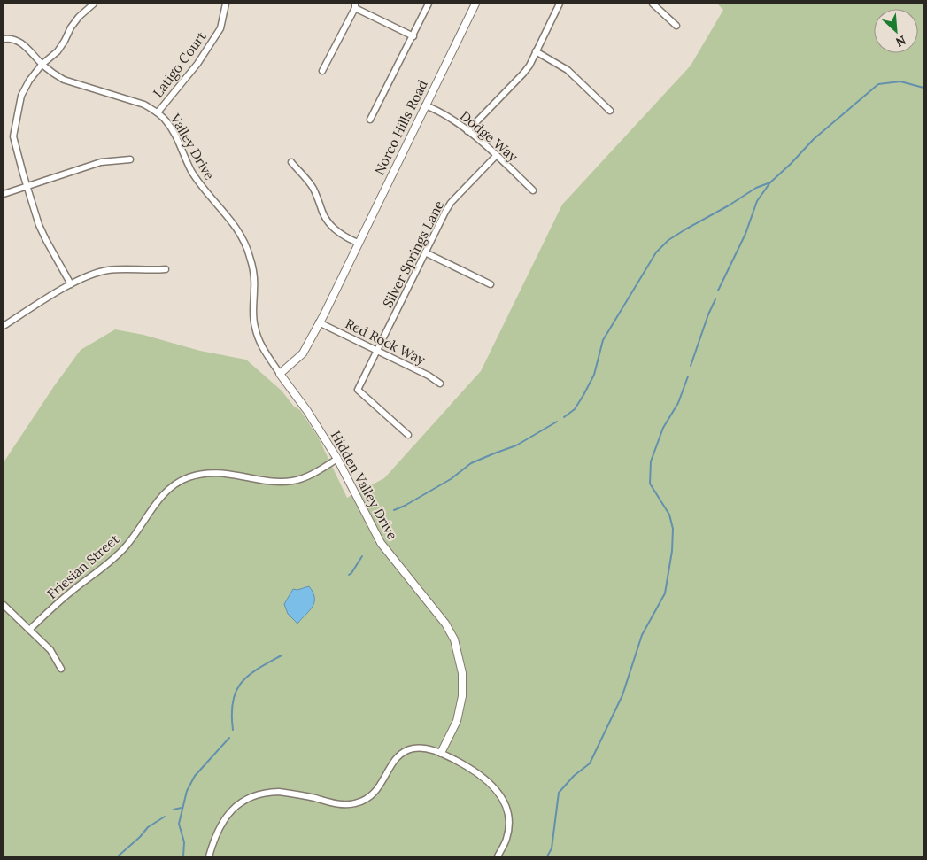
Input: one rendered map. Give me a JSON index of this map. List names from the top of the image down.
{
  "streets": {
    "street": [
      "Latigo Court",
      "Norco Hills Road",
      "Dodge Way",
      "Valley Drive",
      "Silver Springs Lane",
      "Red Rock Way",
      "Hidden Valley Drive",
      "Friesian Street"
    ]
  },
  "crossings": [
    ["Latigo Court", "Valley Drive"],
    ["Norco Hills Road", "Dodge Way"],
    ["Norco Hills Road", "Red Rock Way"],
    ["Dodge Way", "Silver Springs Lane"],
    ["Valley Drive", "Hidden Valley Drive"],
    ["Silver Springs Lane", "Red Rock Way"],
    ["Hidden Valley Drive", "Friesian Street"]
  ],
  "north": "bottom right"
}
